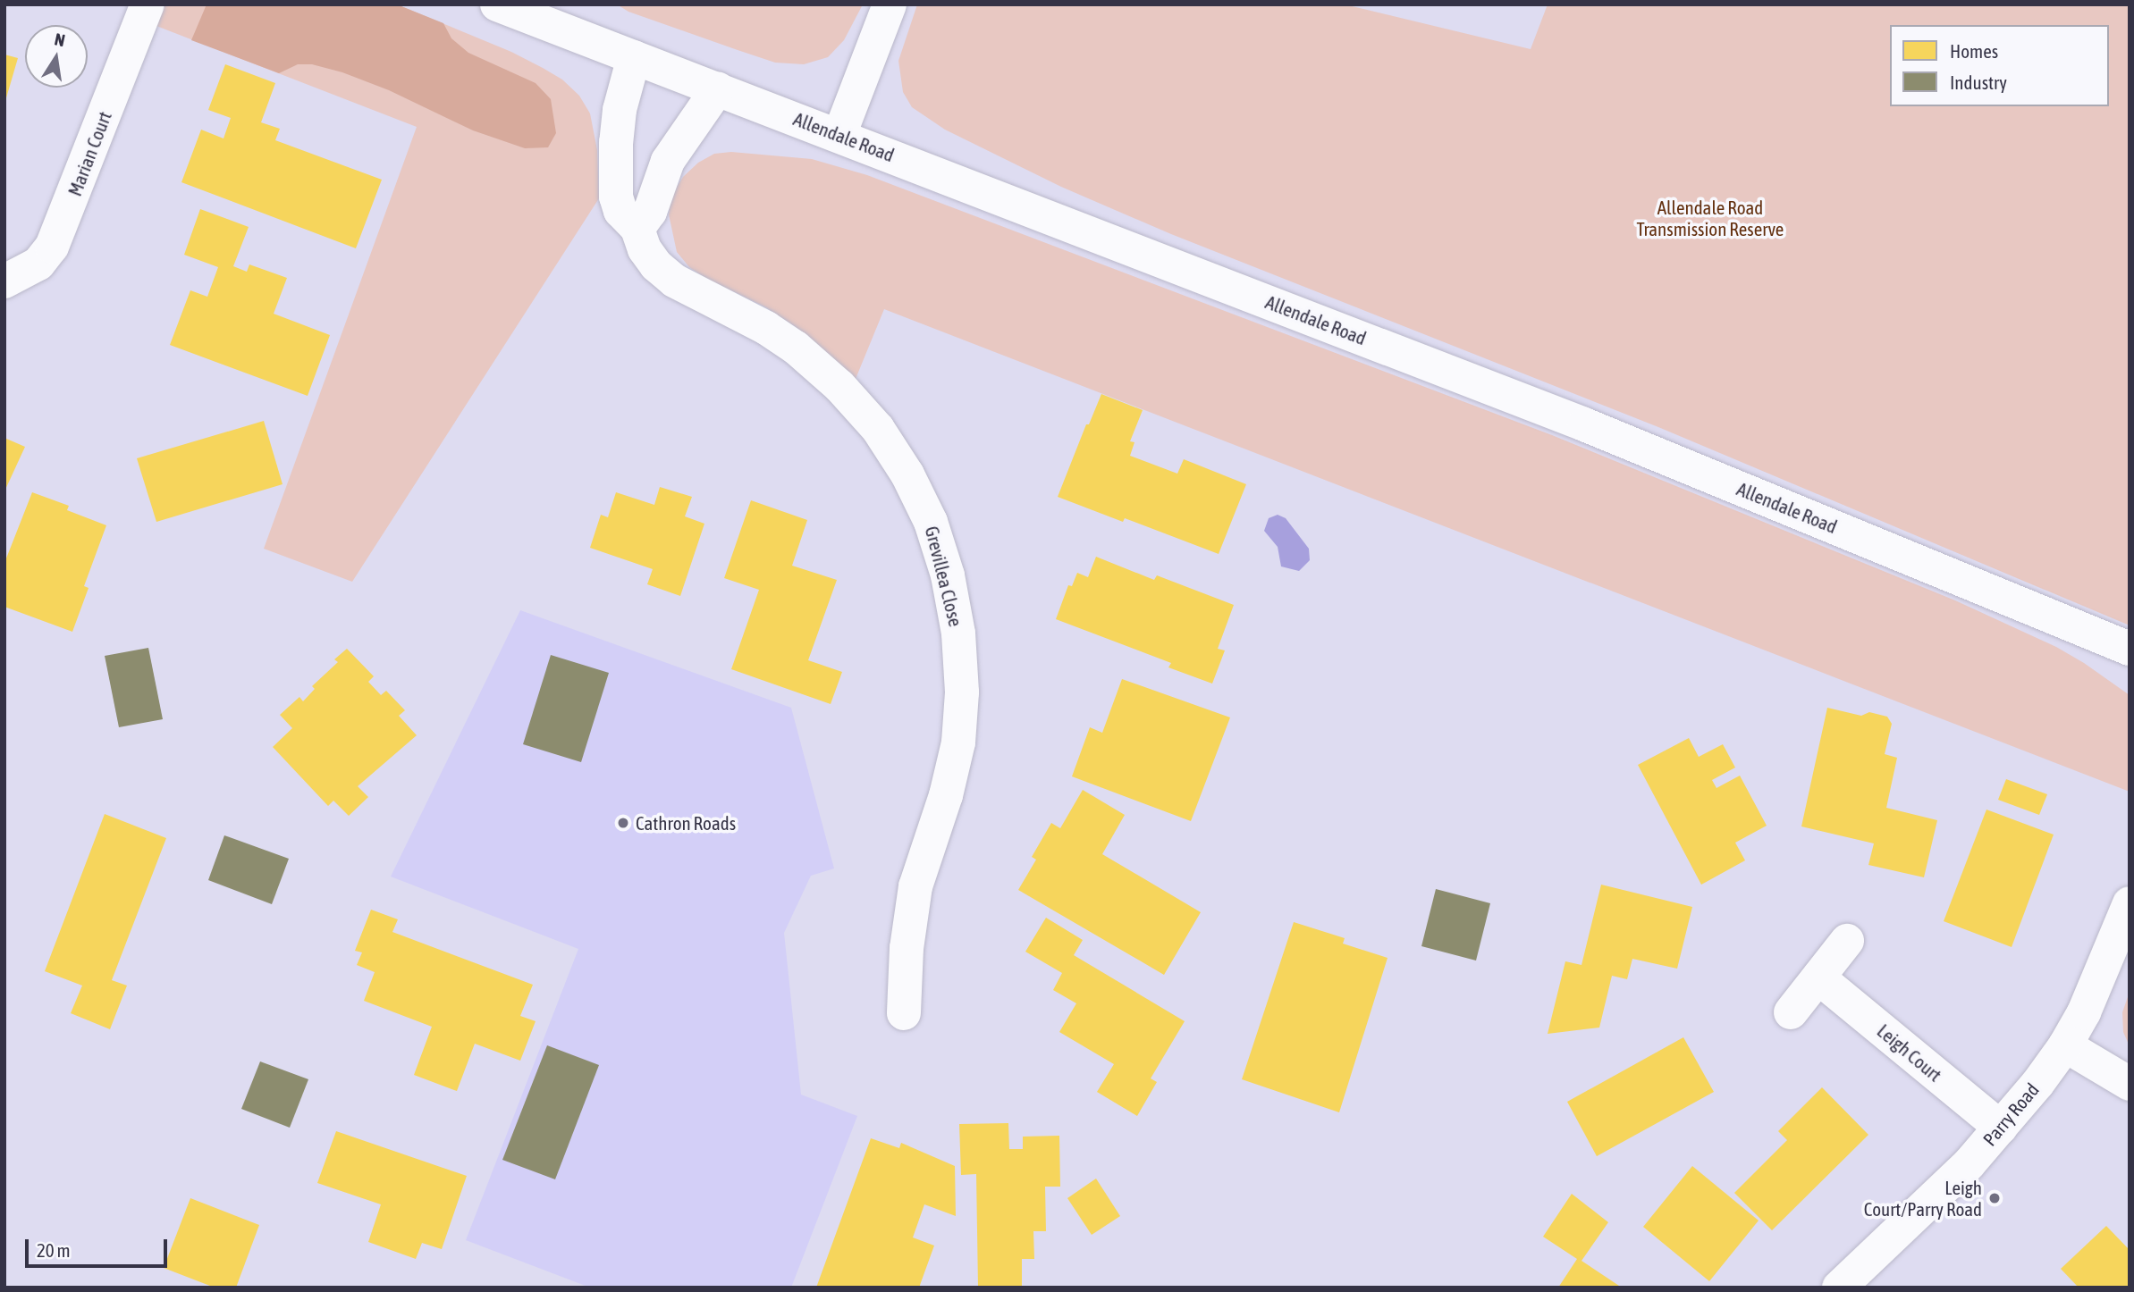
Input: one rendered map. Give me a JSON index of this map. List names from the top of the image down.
{
  "streets": {
    "street": [
      "Allendale Road",
      "Marian Court",
      "Grevillea Close",
      "Leigh Court",
      "Parry Road"
    ]
  },
  "crossings": [
    ["Allendale Road", "Grevillea Close"],
    ["Leigh Court", "Parry Road"]
  ],
  "parks": ["Allendale Road Transmission Reserve"],
  "places": ["Cathron Roads", "Leigh Court/Parry Road"],
  "legend": ["Homes", "Industry"],
  "scale_bar": "20 m",
  "north": "top"
}
